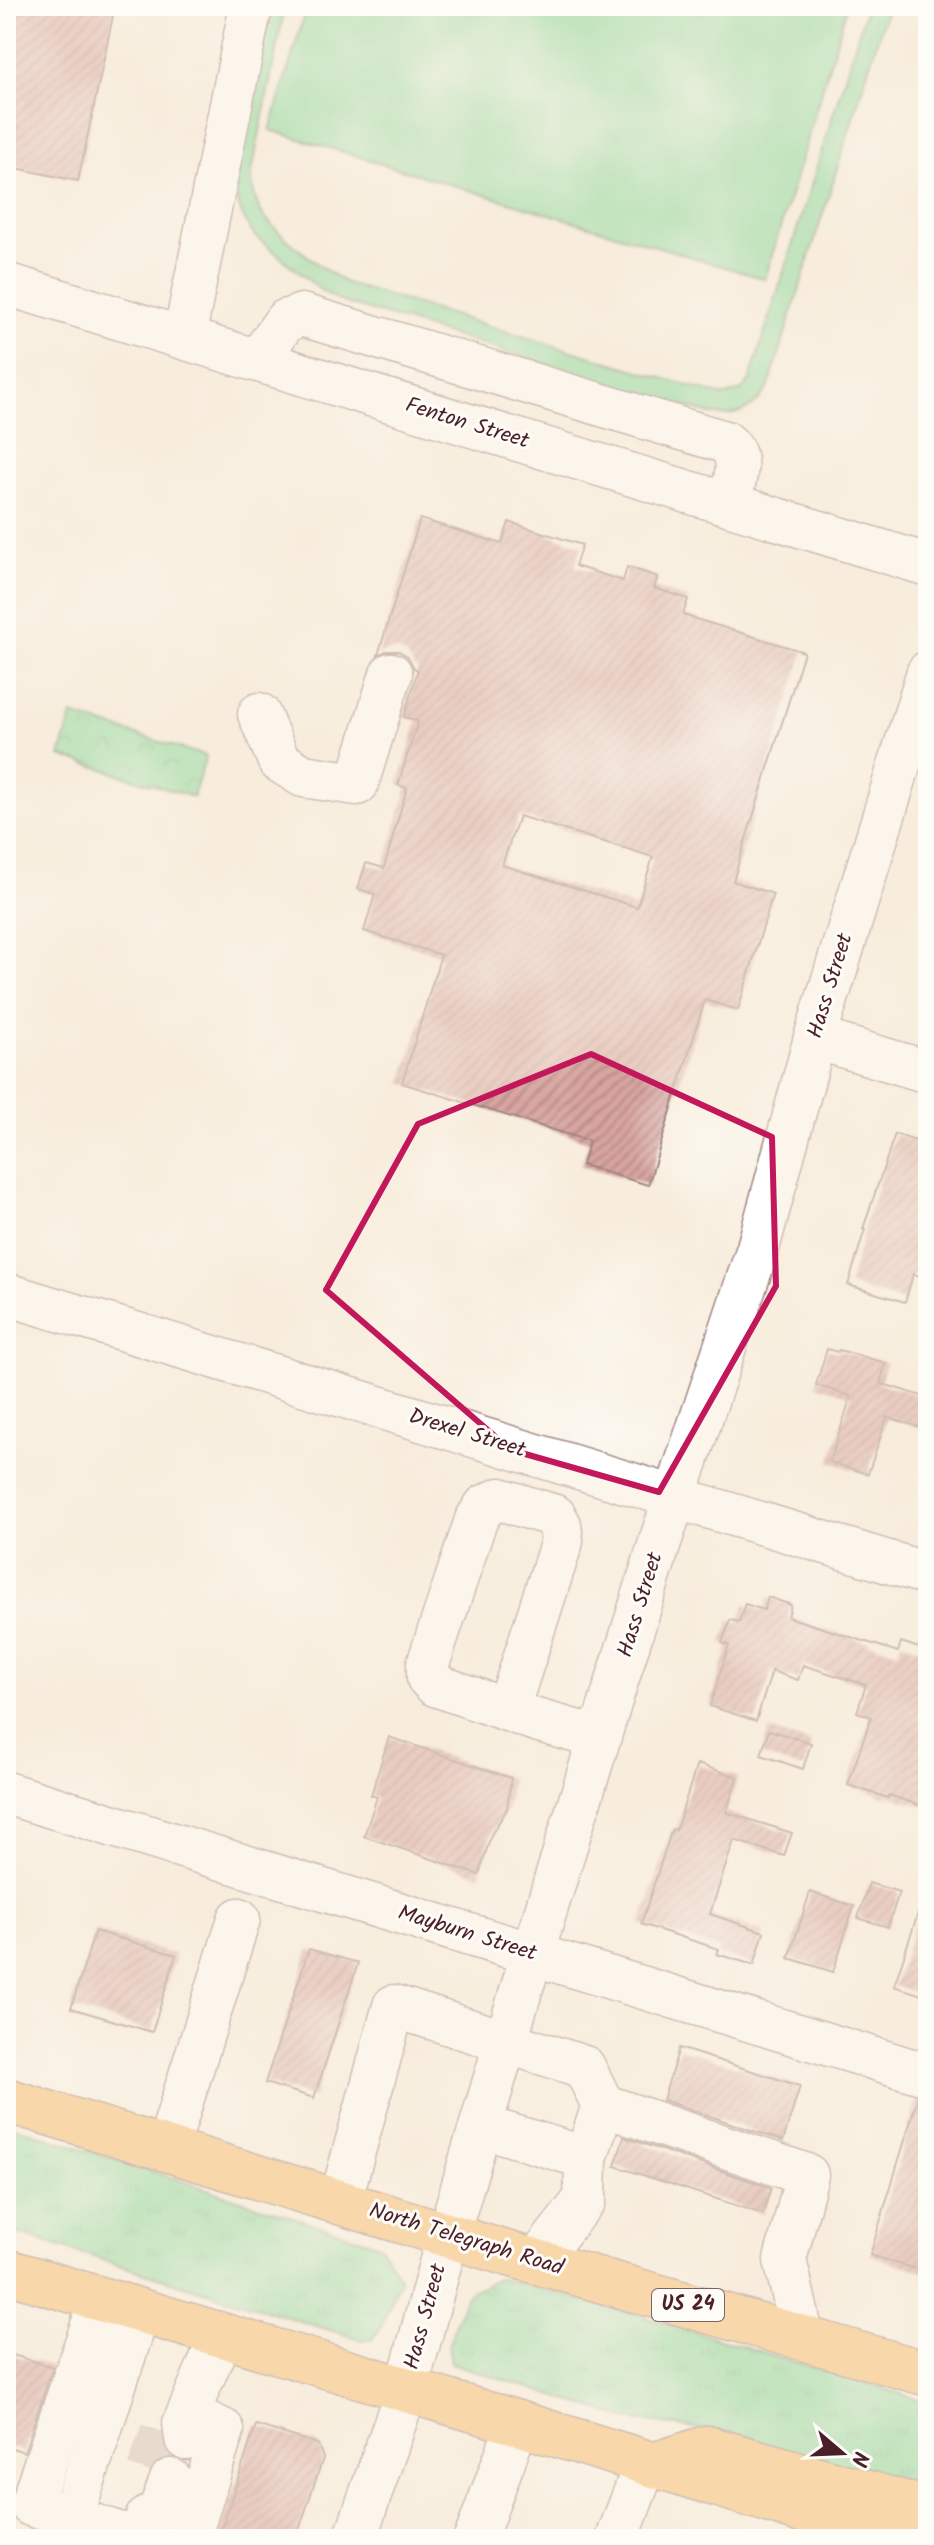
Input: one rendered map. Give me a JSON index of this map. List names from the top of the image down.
{
  "streets": {
    "main road": ["North Telegraph Road", "US 24"],
    "street": [
      "Fenton Street",
      "Hass Street",
      "Drexel Street",
      "Mayburn Street"
    ]
  },
  "crossings": [
    ["Hass Street", "Drexel Street"],
    ["Hass Street", "Mayburn Street"],
    ["Hass Street", "North Telegraph Road"]
  ],
  "north": "right"
}
